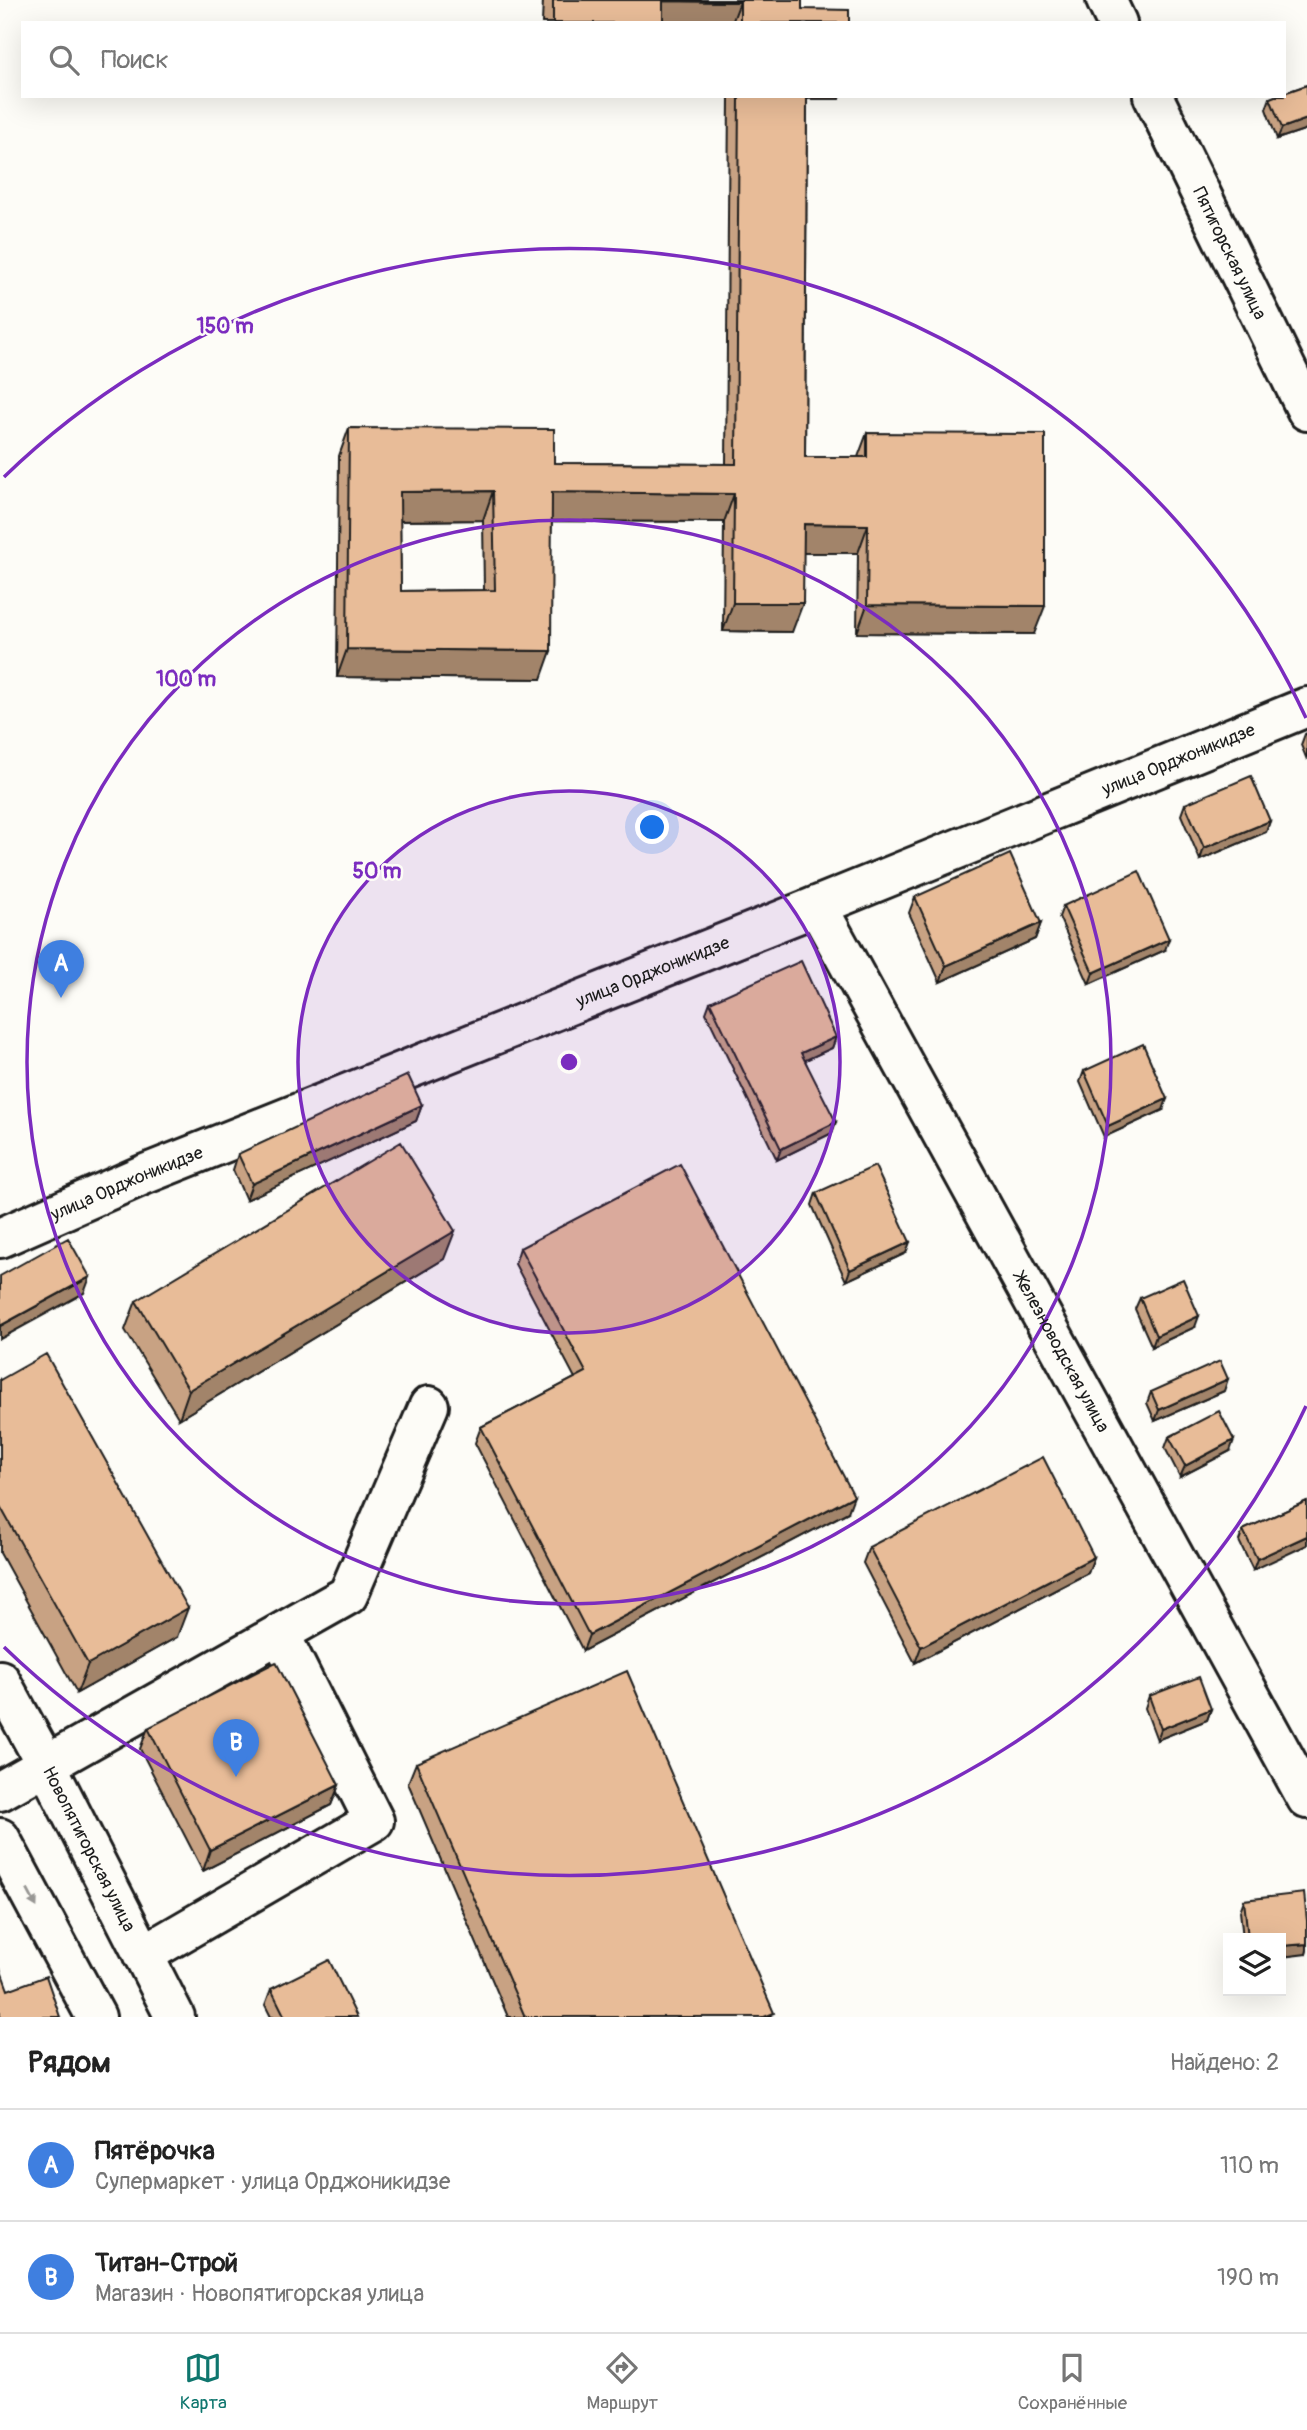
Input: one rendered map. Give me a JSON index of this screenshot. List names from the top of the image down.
{
  "streets": {
    "street": [
      "Пятигорская улица",
      "улица Орджоникидзе",
      "Железноводская улица",
      "Новопятигорская улица"
    ]
  },
  "crossings": [
    ["улица Орджоникидзе", "Железноводская улица"]
  ],
  "page": {
    "search": "Поиск",
    "pins": ["A", "B"],
    "heading": ["Рядом", "Найдено: 2"],
    "list": [
      {
        "mark": "A",
        "name": "Пятёрочка",
        "note": "Супермаркет · улица Орджоникидзе",
        "value": "110 m"
      },
      {
        "mark": "B",
        "name": "Титан-Строй",
        "note": "Магазин · Новопятигорская улица",
        "value": "190 m"
      }
    ],
    "nav": ["Карта", "Маршрут", "Сохранённые"]
  },
  "rings": ["150 m", "100 m", "50 m"]
}
